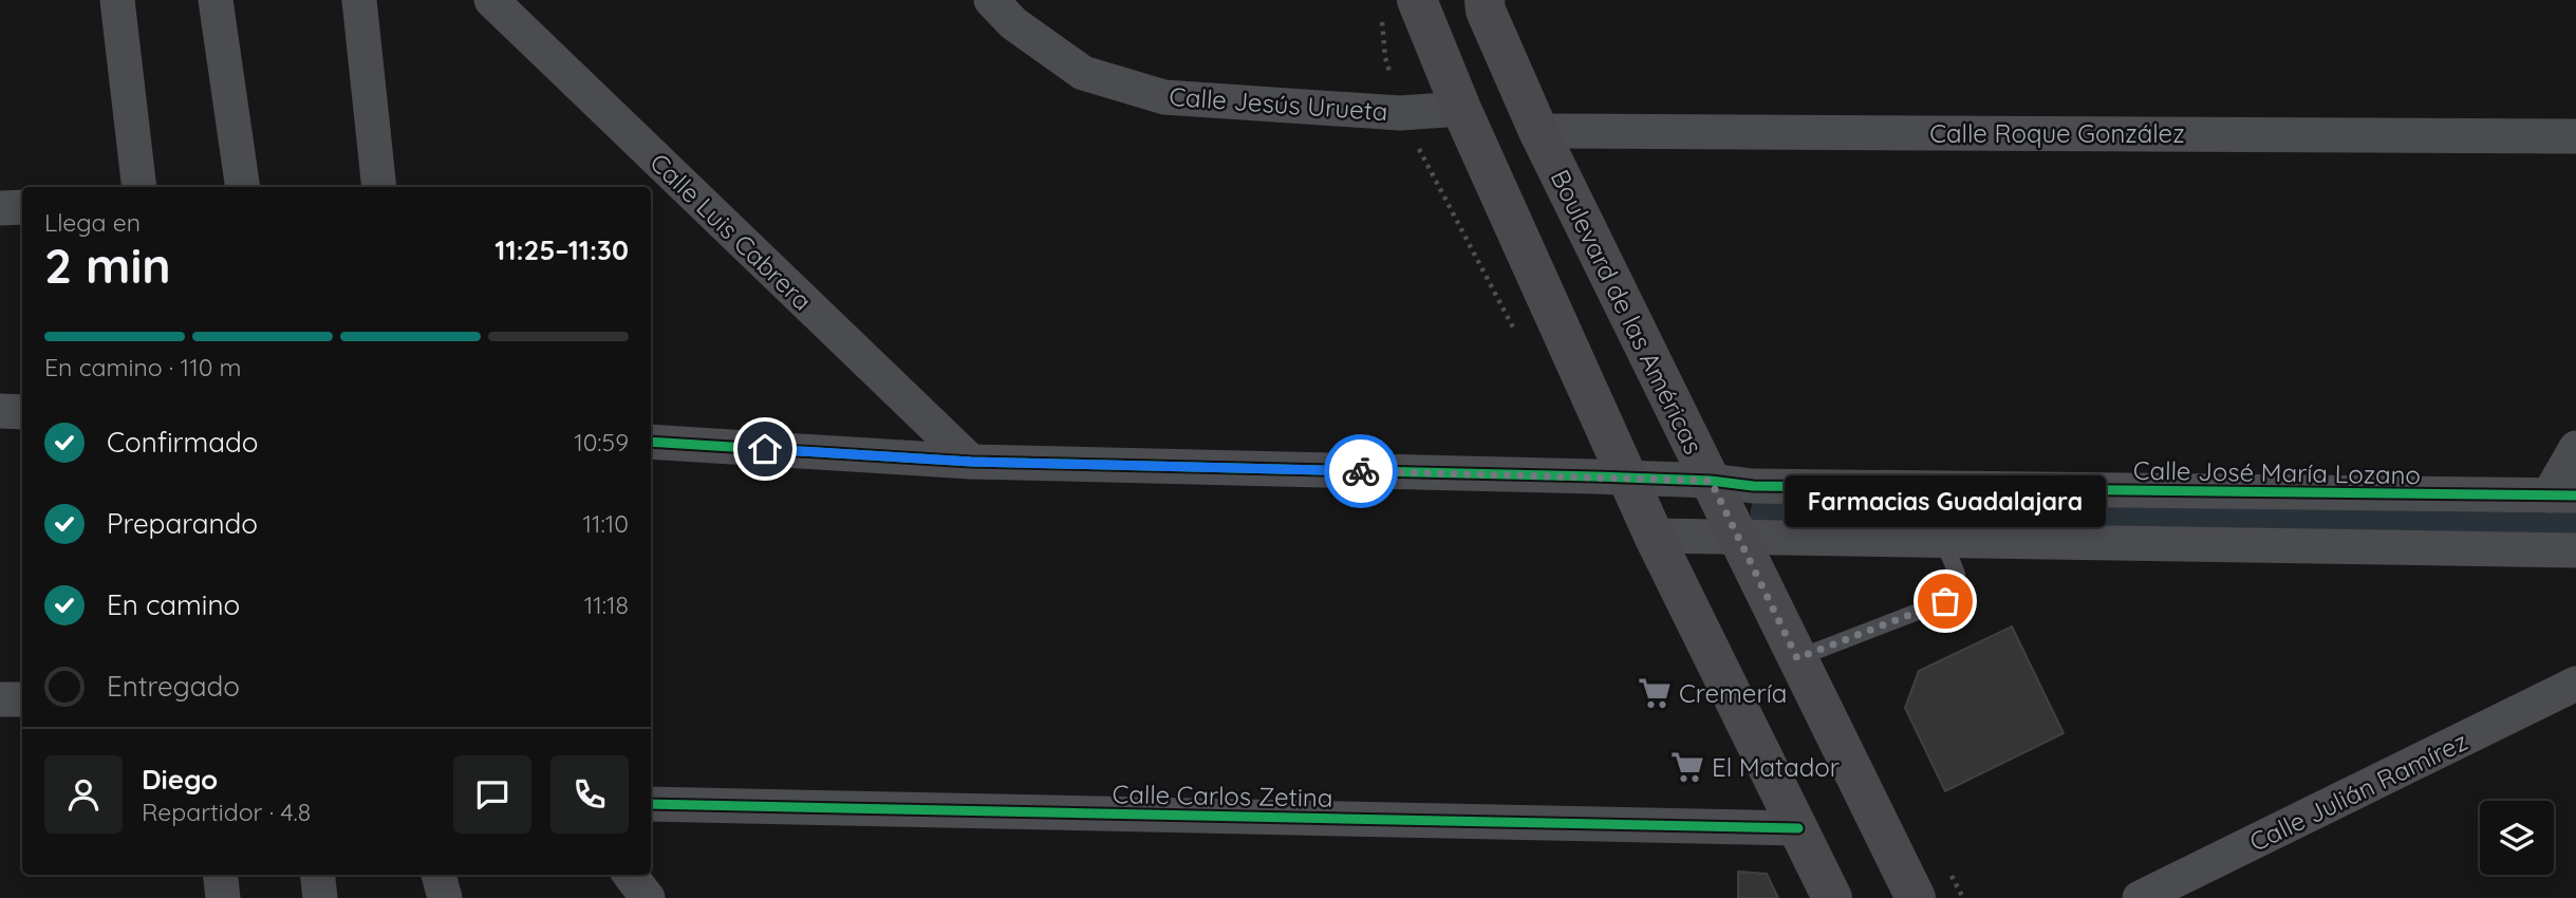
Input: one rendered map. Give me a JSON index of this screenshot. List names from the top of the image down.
{
  "streets": {
    "main road": ["Boulevard de las Américas"],
    "street": [
      "Calle Jesús Urueta",
      "Calle Roque González",
      "Calle Luis Cabrera",
      "Calle José María Lozano",
      "Calle Julián Ramírez",
      "Calle Carlos Zetina"
    ]
  },
  "crossings": [
    ["Calle Roque González", "Boulevard de las Américas"],
    ["Calle Luis Cabrera", "Calle José María Lozano"],
    ["Boulevard de las Américas", "Calle José María Lozano"]
  ],
  "places": {
    "other": ["Farmacias Guadalajara"],
    "supermarket": ["Cremería", "El Matador"]
  },
  "page": {
    "heading": ["2 min", "Llega en", "11:25–11:30"],
    "panel": ["Diego", "Repartidor · 4.8"],
    "bar": "En camino · 110 m",
    "list": [
      ["Confirmado", "10:59"],
      ["Preparando", "11:10"],
      ["En camino", "11:18"],
      "Entregado"
    ],
    "bubble": "Farmacias Guadalajara"
  }
}
